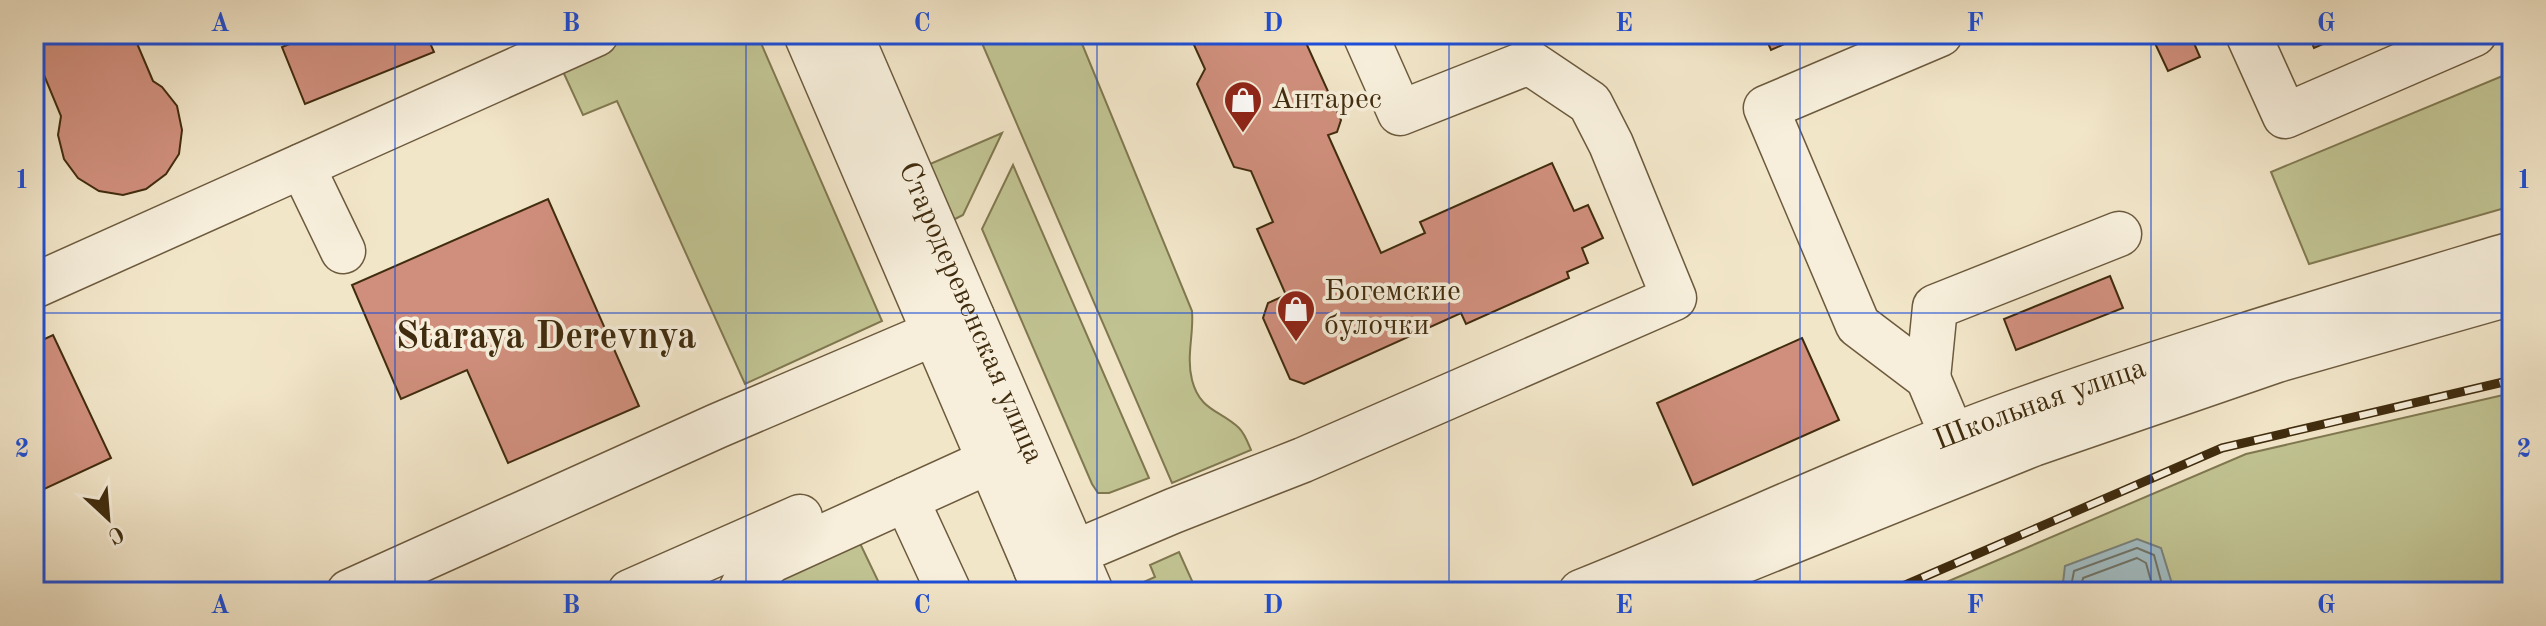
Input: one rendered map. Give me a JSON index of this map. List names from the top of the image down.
{
  "streets": {
    "street": ["Стародеревенская улица", "Школьная улица"]
  },
  "districts": ["Staraya Derevnya"],
  "places": {
    "shop": ["Антарес", "Богемские булочки"]
  },
  "north": "bottom right",
  "grid": {
    "columns": [
      "A",
      "B",
      "C",
      "D",
      "E",
      "F",
      "G"
    ],
    "rows": ["1", "2"]
  }
}
